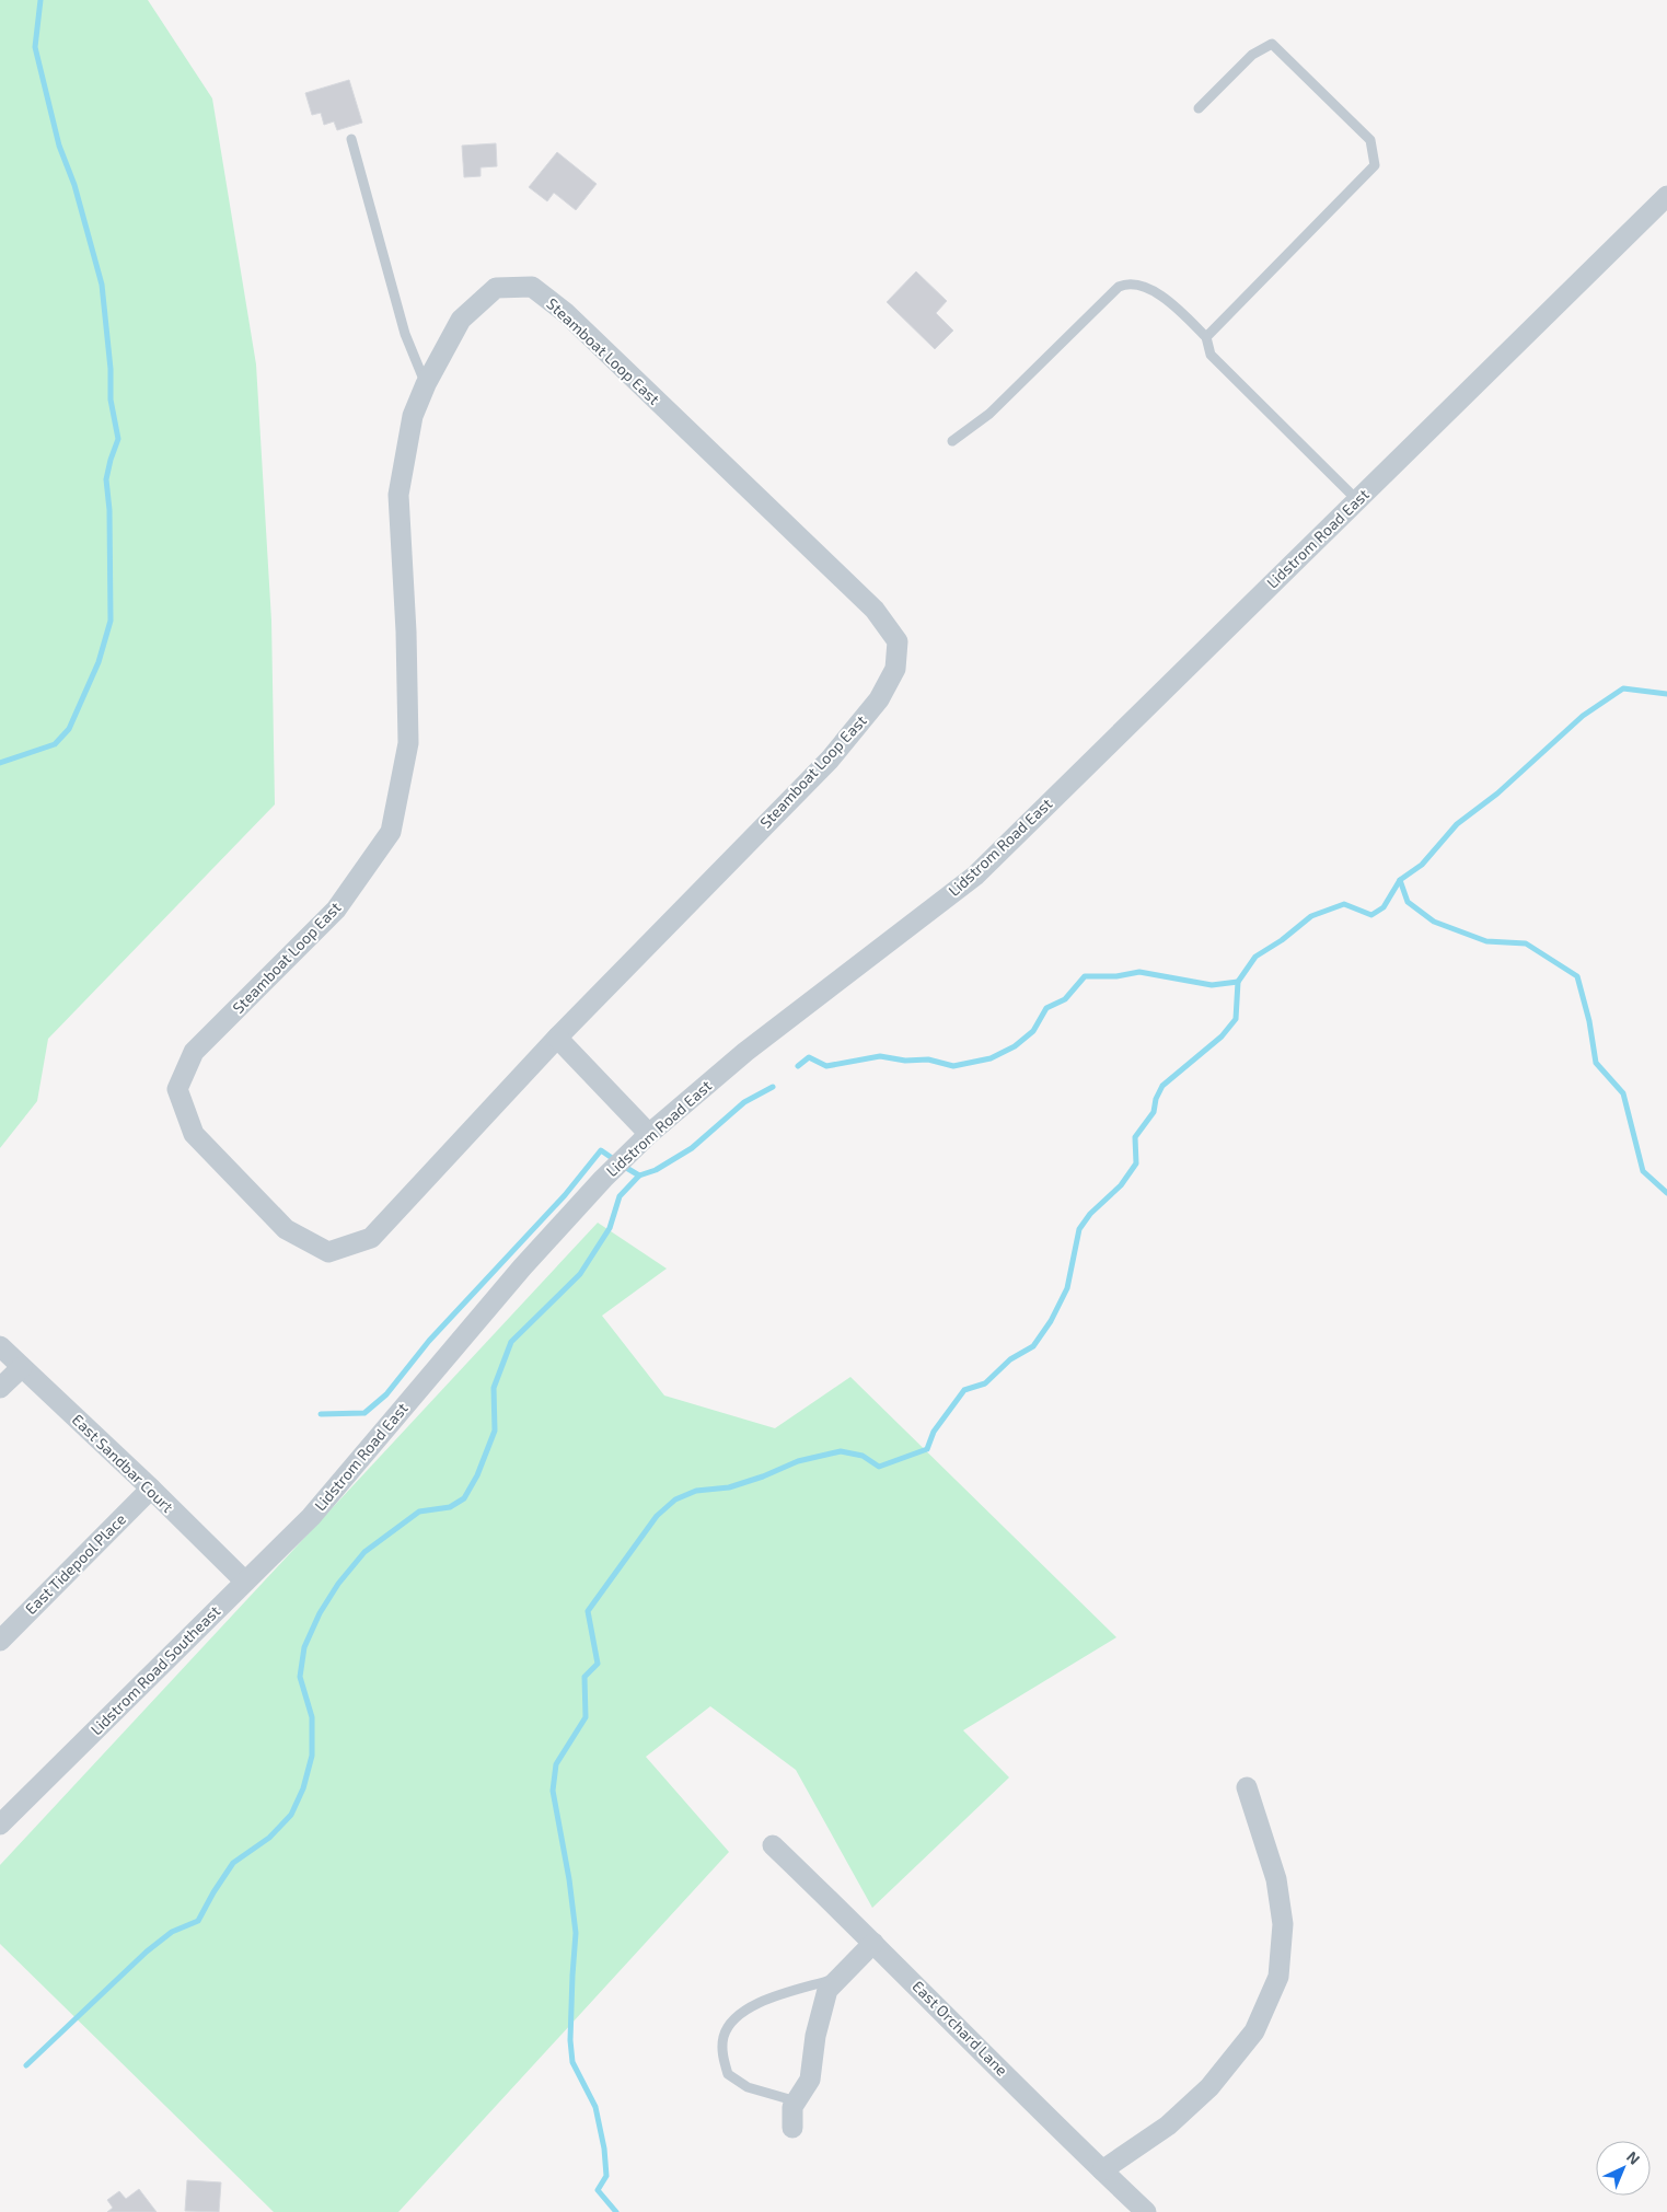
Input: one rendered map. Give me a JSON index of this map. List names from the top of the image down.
{
  "streets": {
    "street": [
      "Steamboat Loop East",
      "Lidstrom Road East",
      "East Sandbar Court",
      "East Tidepool Place",
      "Lidstrom Road Southeast",
      "East Orchard Lane"
    ]
  },
  "crossings": [
    ["Lidstrom Road East", "Lidstrom Road Southeast"],
    ["East Sandbar Court", "East Tidepool Place"],
    ["East Sandbar Court", "Lidstrom Road Southeast"]
  ],
  "north": "top right"
}
